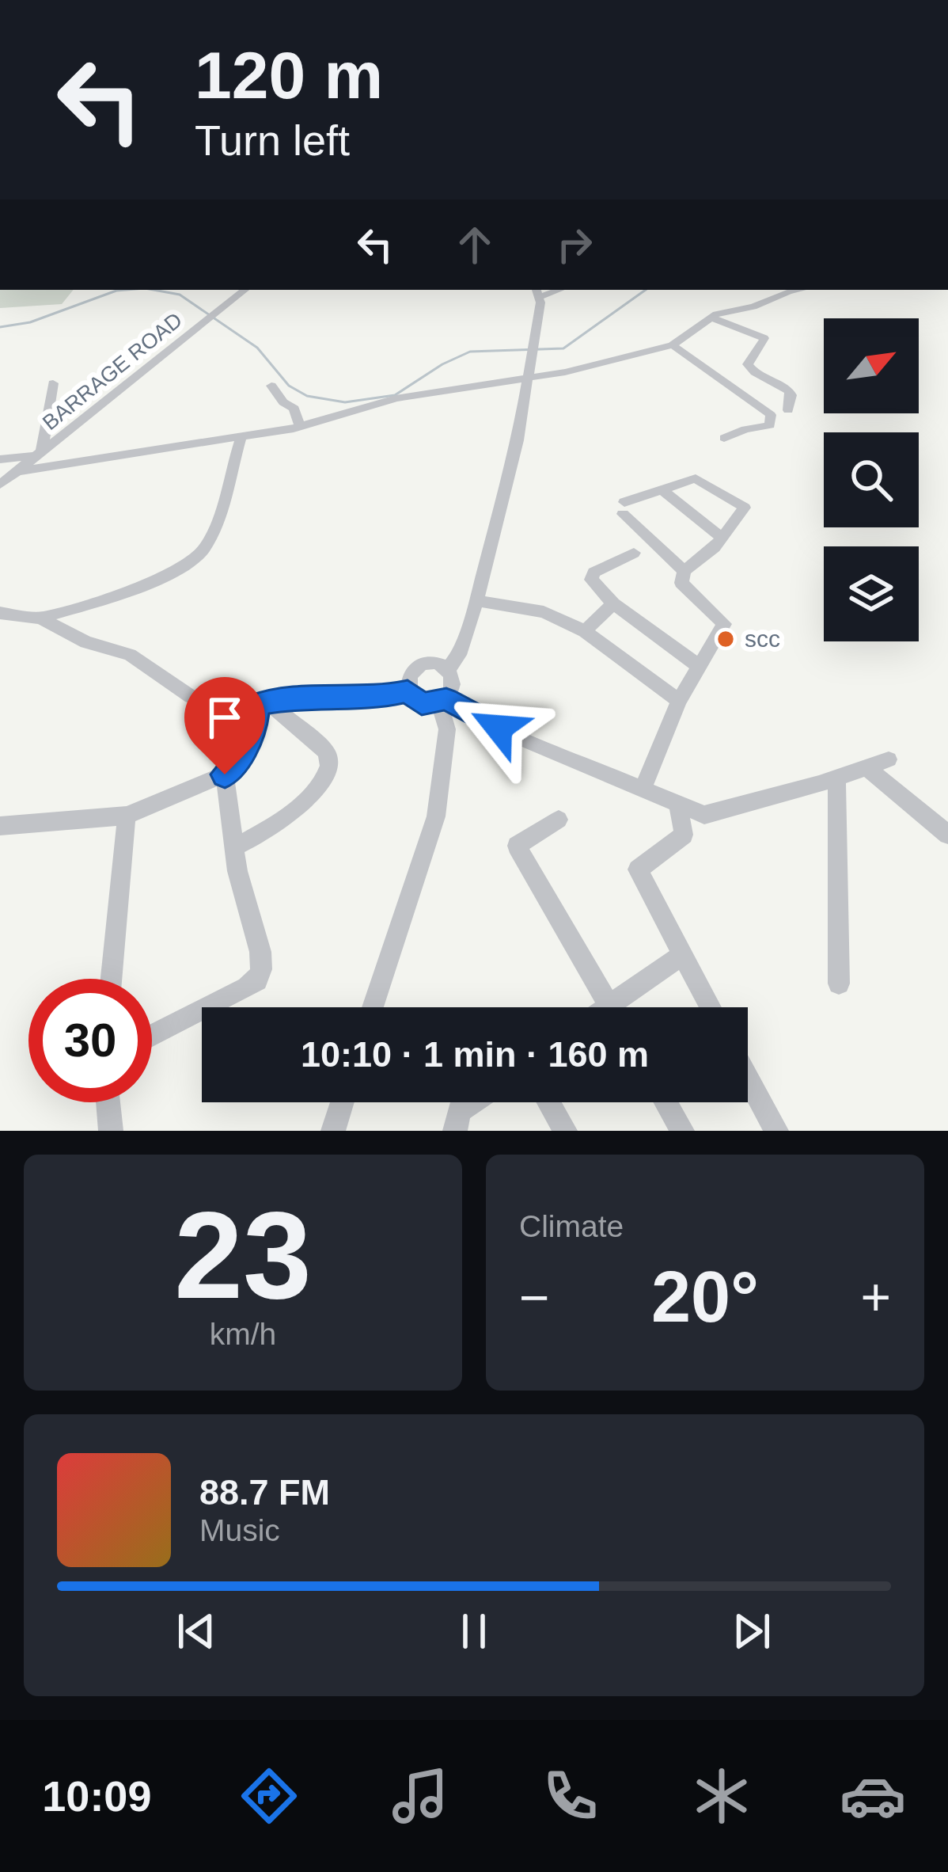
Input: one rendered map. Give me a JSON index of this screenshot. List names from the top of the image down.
{
  "streets": {
    "street": ["BARRAGE ROAD"]
  },
  "places": ["scc"],
  "north": "top right",
  "page": {
    "turn": ["120 m", "Turn left"],
    "limit": "30",
    "trip": "10:10 · 1 min · 160 m",
    "tile": [
      ["23", "km/h"],
      "Climate"
    ],
    "heat": ["−", "20°", "+"],
    "song": ["88.7 FM", "Music"],
    "tabs": "10:09"
  }
}
